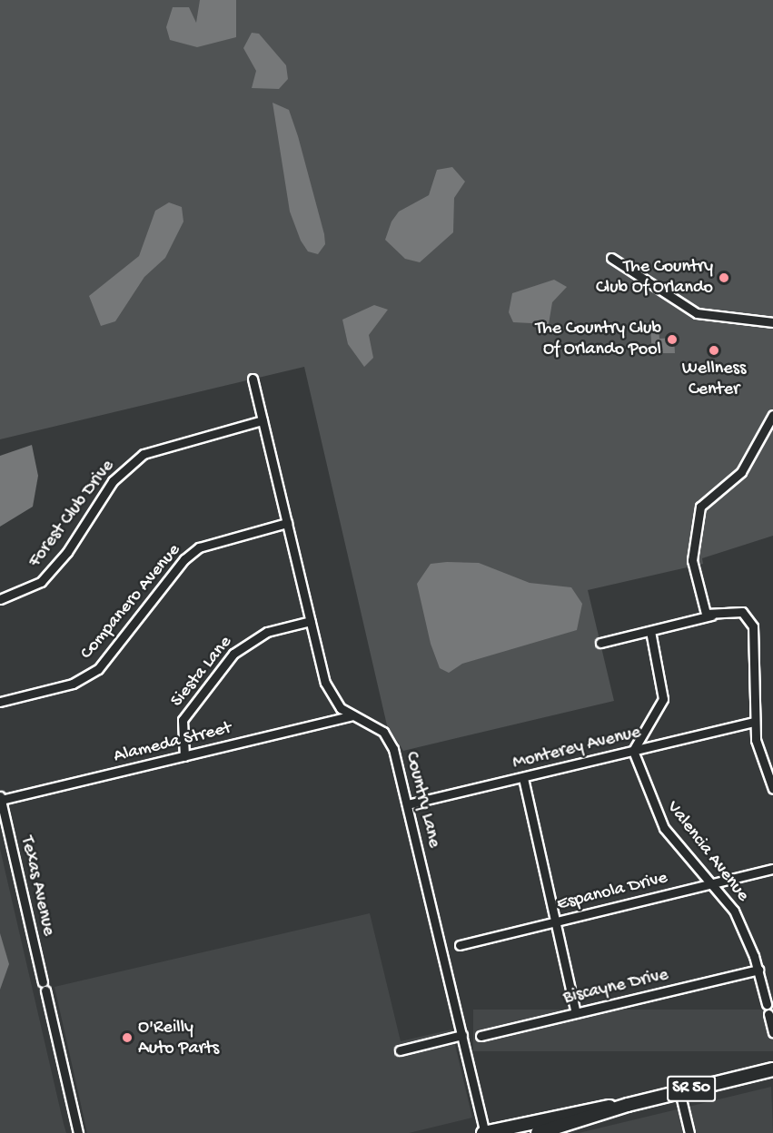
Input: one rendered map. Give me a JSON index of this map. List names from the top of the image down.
{
  "streets": {
    "highway": ["SR 50"],
    "street": [
      "Forest Club Drive",
      "Companero Avenue",
      "Siesta Lane",
      "Alameda Street",
      "Monterey Avenue",
      "Country Lane",
      "Valencia Avenue",
      "Texas Avenue",
      "Espanola Drive",
      "Biscayne Drive"
    ]
  },
  "crossings": [
    ["Forest Club Drive", "Country Lane"],
    ["Companero Avenue", "Country Lane"],
    ["Siesta Lane", "Alameda Street"],
    ["Siesta Lane", "Country Lane"],
    ["Alameda Street", "Country Lane"],
    ["Alameda Street", "Texas Avenue"],
    ["Monterey Avenue", "Country Lane"],
    ["Monterey Avenue", "Valencia Avenue"],
    ["Country Lane", "SR 50"],
    ["Valencia Avenue", "Espanola Drive"],
    ["Valencia Avenue", "Biscayne Drive"]
  ],
  "places": [
    "The Country Club Of Orlando",
    "The Country Club Of Orlando Pool",
    "Wellness Center",
    "O'Reilly Auto Parts"
  ]
}
